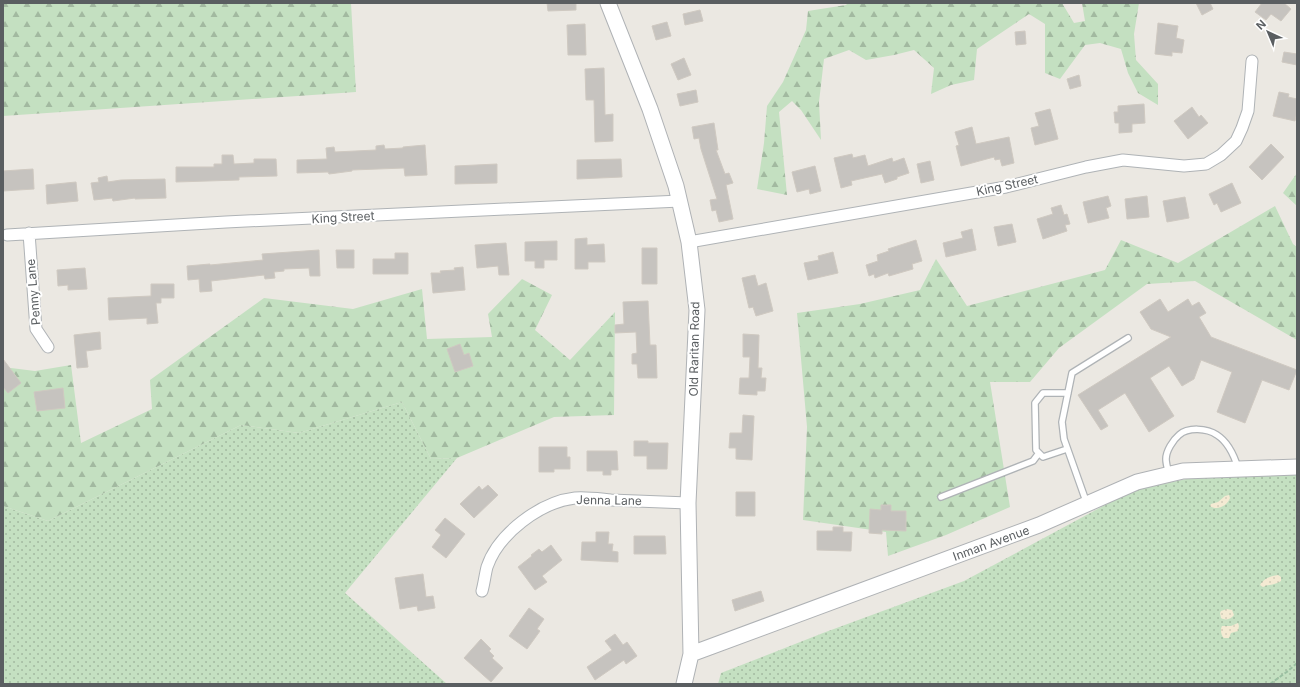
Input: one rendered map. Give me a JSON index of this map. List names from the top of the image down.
{
  "streets": {
    "main road": ["Old Raritan Road", "Inman Avenue"],
    "street": ["King Street", "Penny Lane", "Jenna Lane"]
  },
  "crossings": [
    ["King Street", "Penny Lane"],
    ["King Street", "Old Raritan Road"],
    ["Old Raritan Road", "Jenna Lane"],
    ["Old Raritan Road", "Inman Avenue"]
  ],
  "north": "top left"
}
